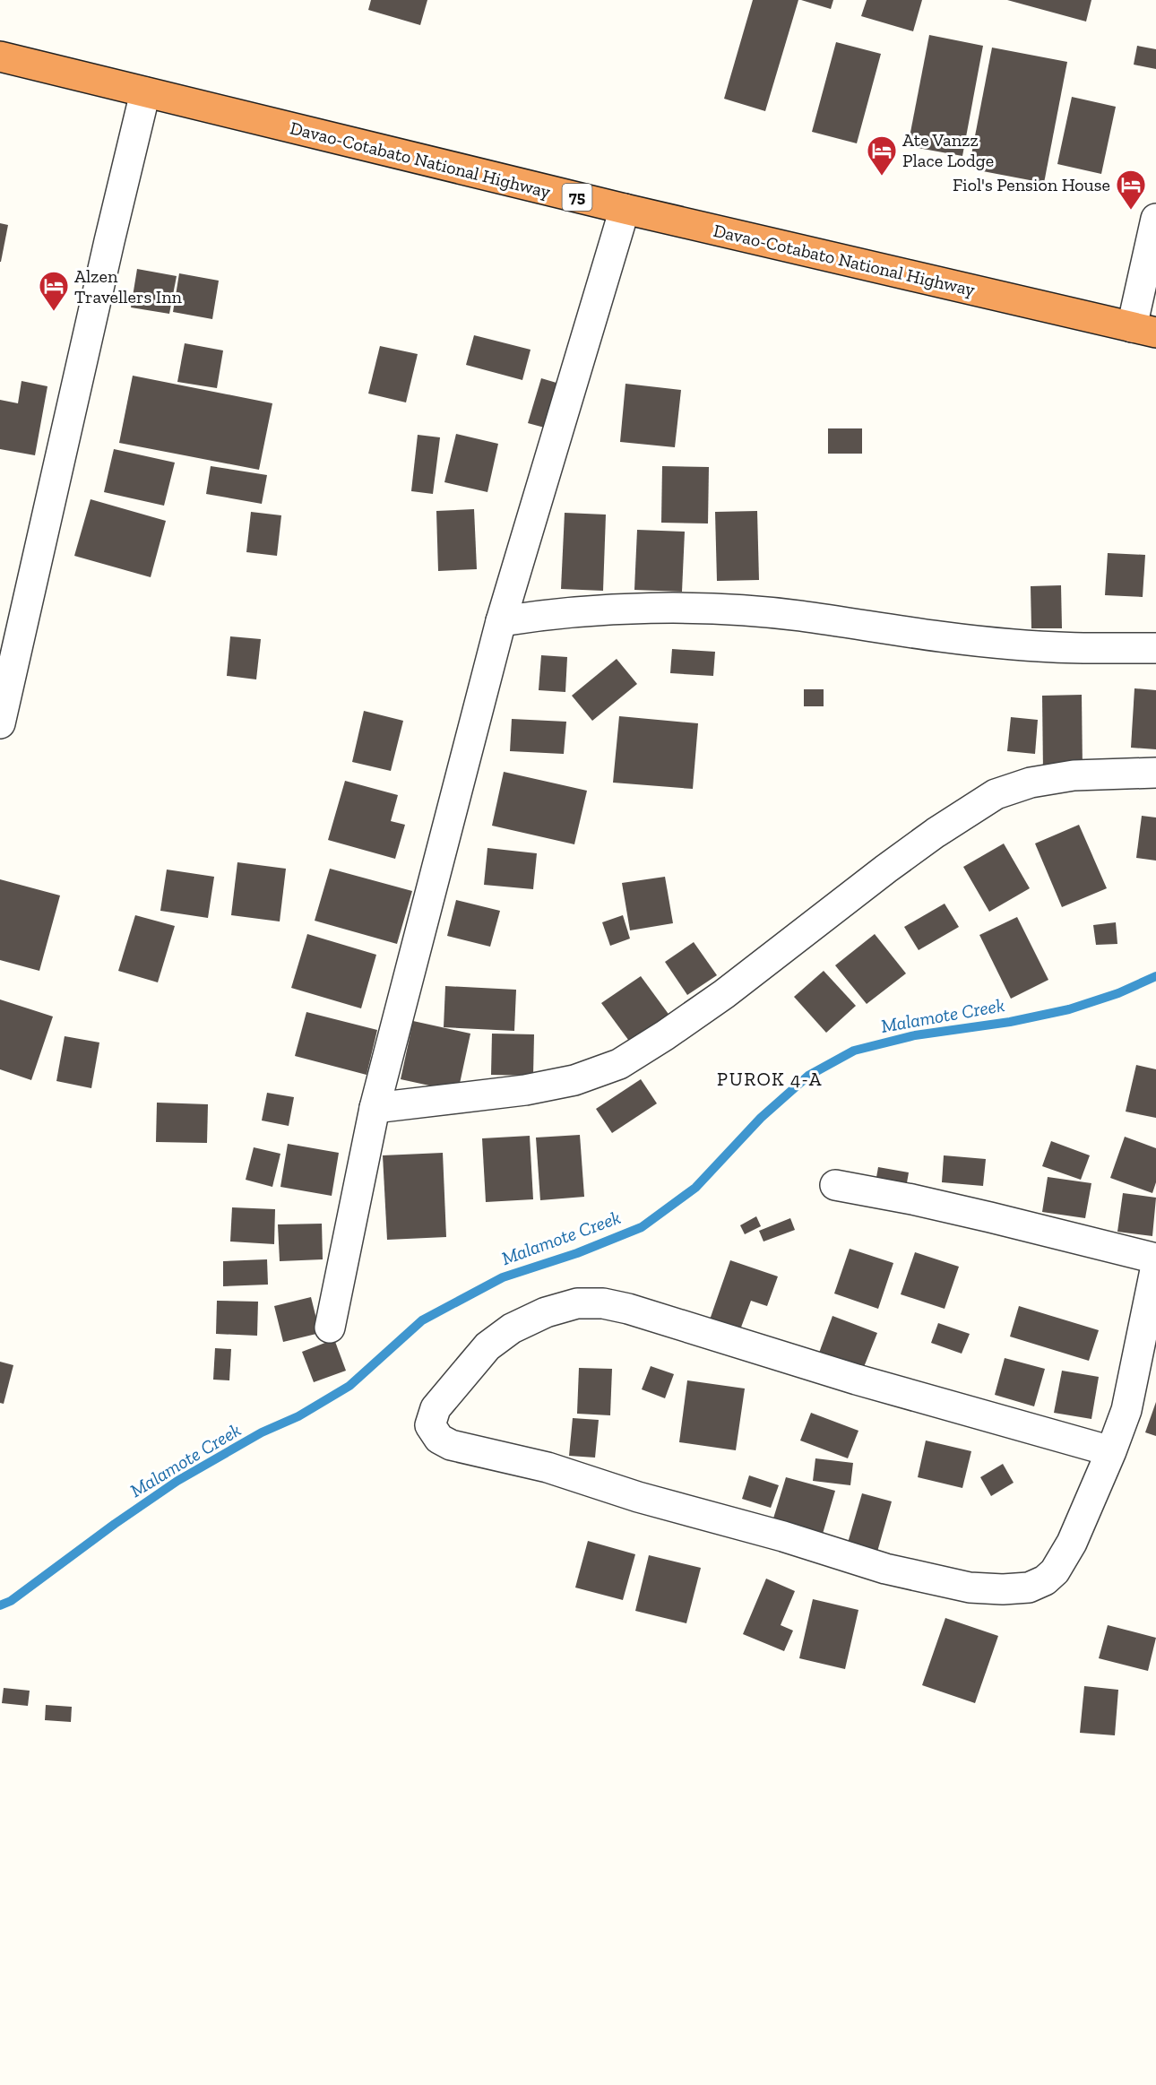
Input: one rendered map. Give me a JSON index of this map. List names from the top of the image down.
{
  "streets": {
    "highway": ["Davao-Cotabato National Highway", "75"]
  },
  "districts": ["PUROK 4-A"],
  "water": ["Malamote Creek"],
  "places": {
    "hotel": ["Ate Vanzz Place Lodge", "Fiol's Pension House", "Alzen Travellers Inn"]
  }
}
